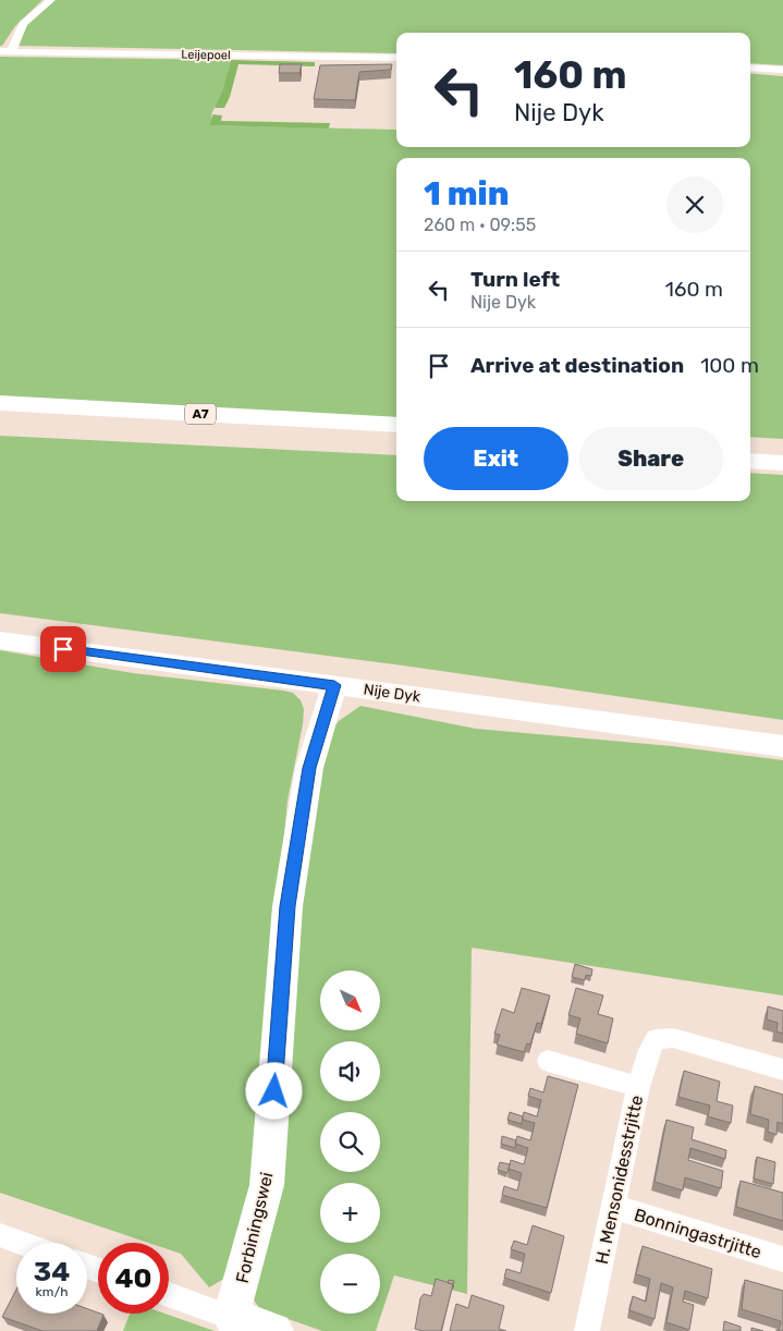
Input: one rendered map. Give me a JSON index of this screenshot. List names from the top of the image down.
{
  "streets": {
    "highway": ["A7"],
    "street": [
      "Leijepoel",
      "Nije Dyk",
      "H. Mensonidesstrjitte",
      "Forbiningswei",
      "Bonningastrjitte"
    ]
  },
  "crossings": [
    ["Nije Dyk", "Forbiningswei"],
    ["H. Mensonidesstrjitte", "Bonningastrjitte"]
  ],
  "north": "bottom right",
  "page": {
    "turn": ["160 m", "Nije Dyk"],
    "heading": ["1 min", "260 m · 09:55"],
    "list": [
      {
        "name": "Turn left",
        "note": "Nije Dyk",
        "value": "160 m"
      },
      {
        "name": "Arrive at destination",
        "value": "100 m"
      }
    ],
    "buttons": ["Exit", "Share"],
    "map_buttons": ["+", "−"],
    "speed": "34 km/h",
    "limit": "40"
  }
}
